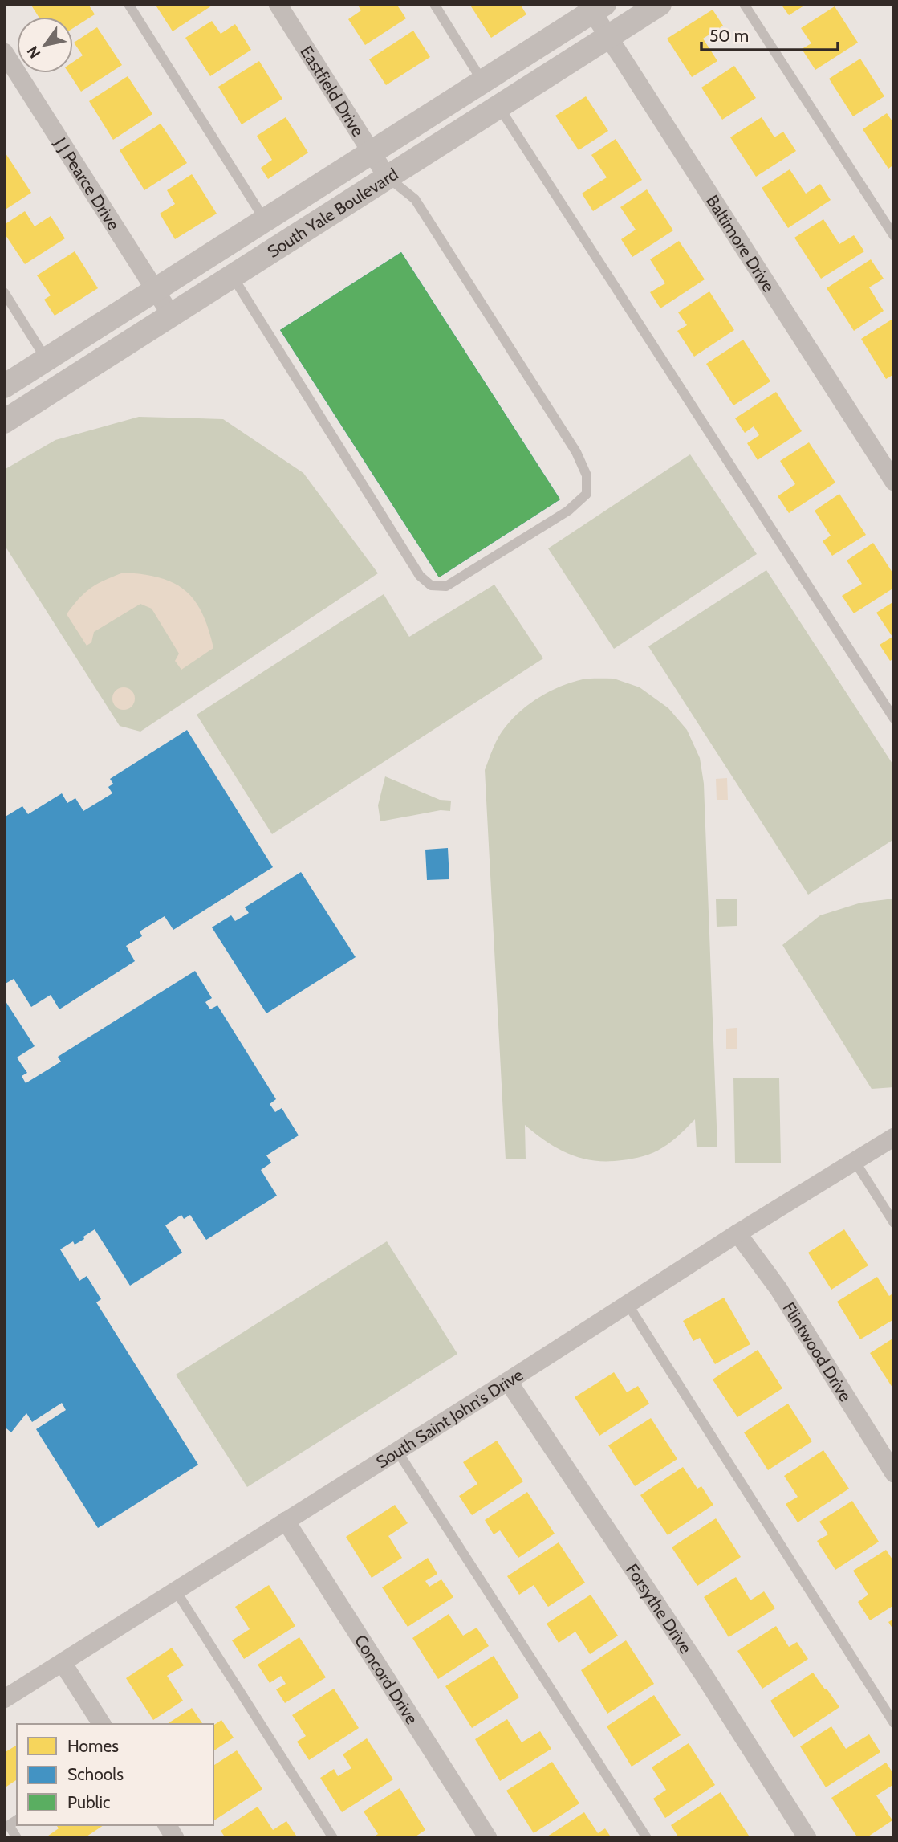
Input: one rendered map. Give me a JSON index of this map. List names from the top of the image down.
{
  "streets": {
    "street": [
      "Eastfield Drive",
      "J J Pearce Drive",
      "South Yale Boulevard",
      "Baltimore Drive",
      "Flintwood Drive",
      "South Saint John's Drive",
      "Forsythe Drive",
      "Concord Drive"
    ]
  },
  "crossings": [
    ["Eastfield Drive", "South Yale Boulevard"],
    ["J J Pearce Drive", "South Yale Boulevard"],
    ["South Yale Boulevard", "Baltimore Drive"],
    ["Flintwood Drive", "South Saint John's Drive"],
    ["South Saint John's Drive", "Forsythe Drive"],
    ["South Saint John's Drive", "Concord Drive"]
  ],
  "legend": ["Homes", "Schools", "Public"],
  "scale_bar": "50 m",
  "north": "bottom left"
}
